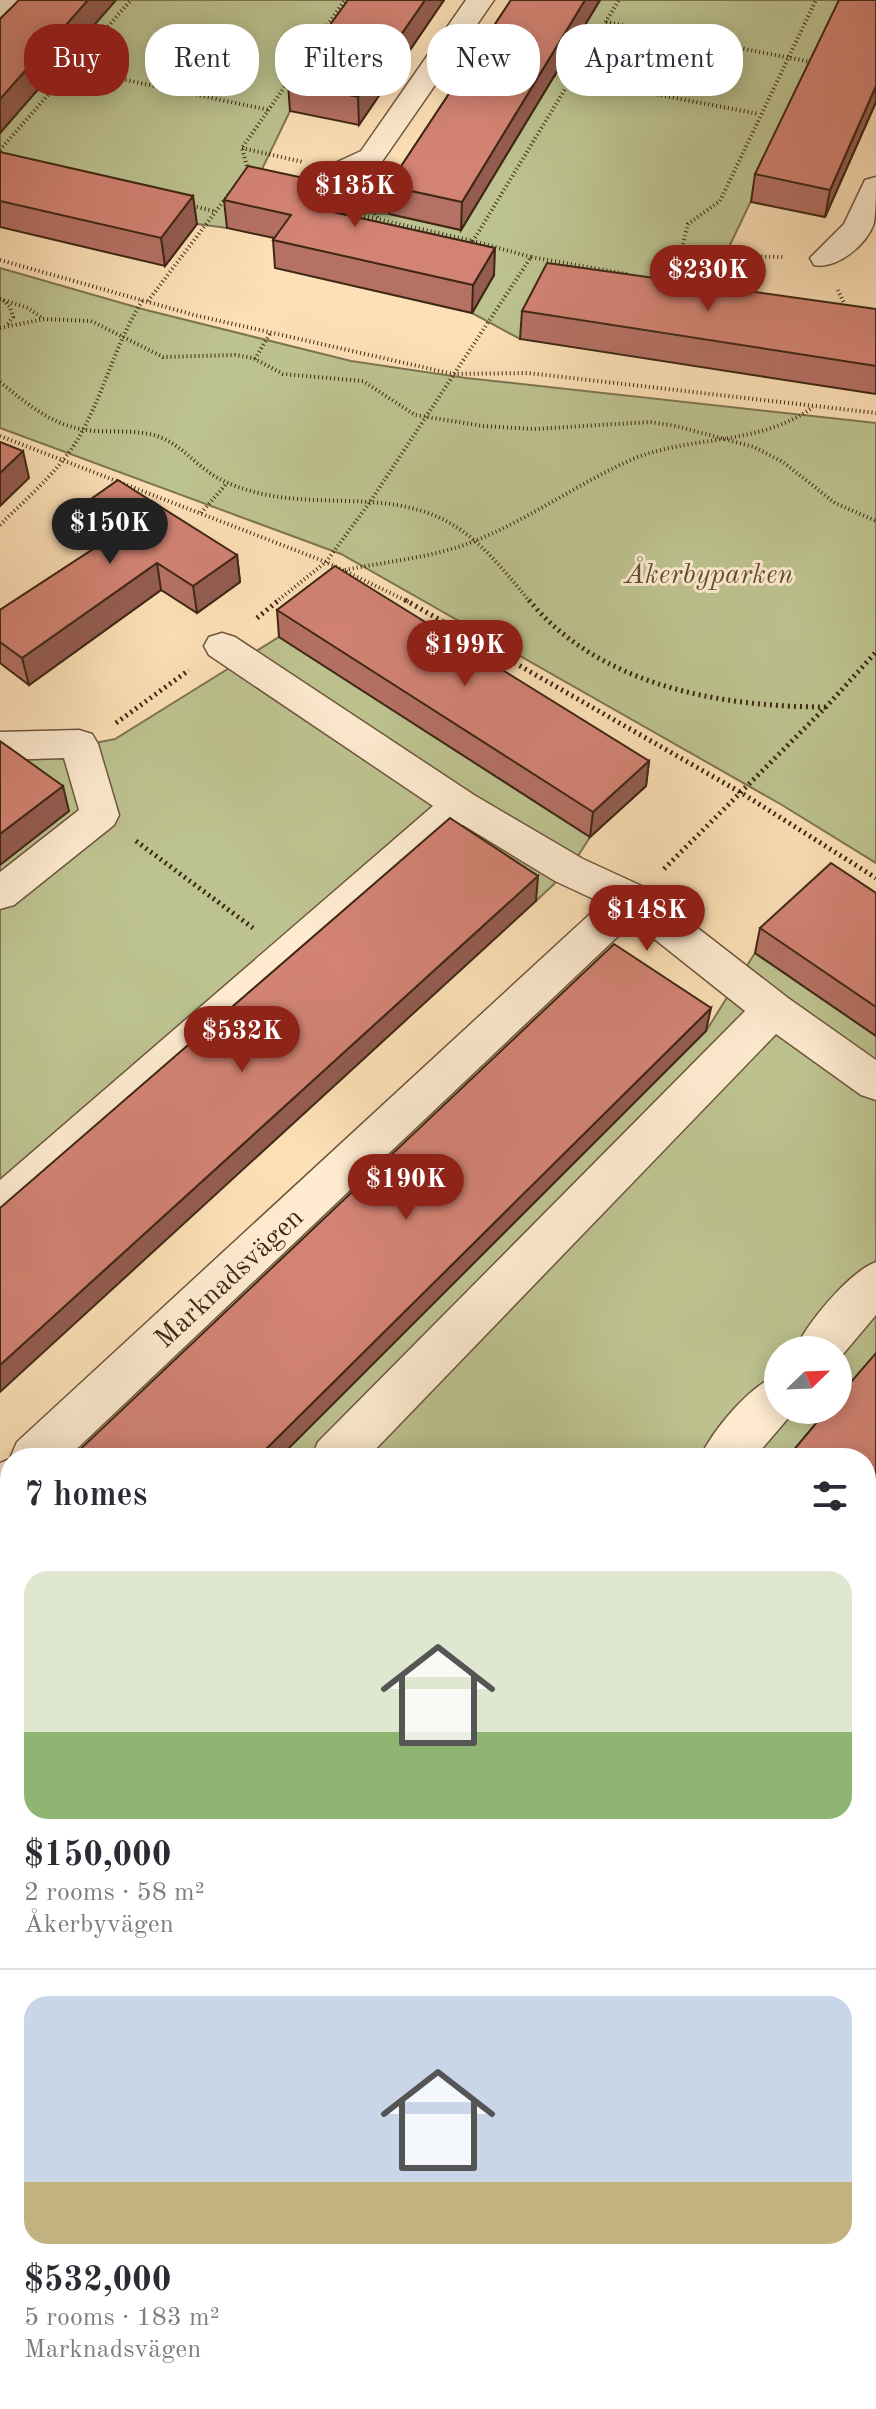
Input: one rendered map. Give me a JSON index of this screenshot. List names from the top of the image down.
{
  "streets": {
    "street": ["Marknadsvägen"]
  },
  "parks": ["Åkerbyparken"],
  "north": "top right",
  "page": {
    "chip": [
      "Buy",
      "Rent",
      "Filters",
      "New",
      "Apartment"
    ],
    "price": [
      "$135K",
      "$230K",
      "$150K",
      "$199K",
      "$148K",
      "$532K",
      "$190K"
    ],
    "heading": "7 homes",
    "list": [
      {
        "name": "$150,000",
        "note": "2 rooms · 58 m² · Åkerbyvägen"
      },
      {
        "name": "$532,000",
        "note": "5 rooms · 183 m² · Marknadsvägen"
      }
    ]
  }
}
